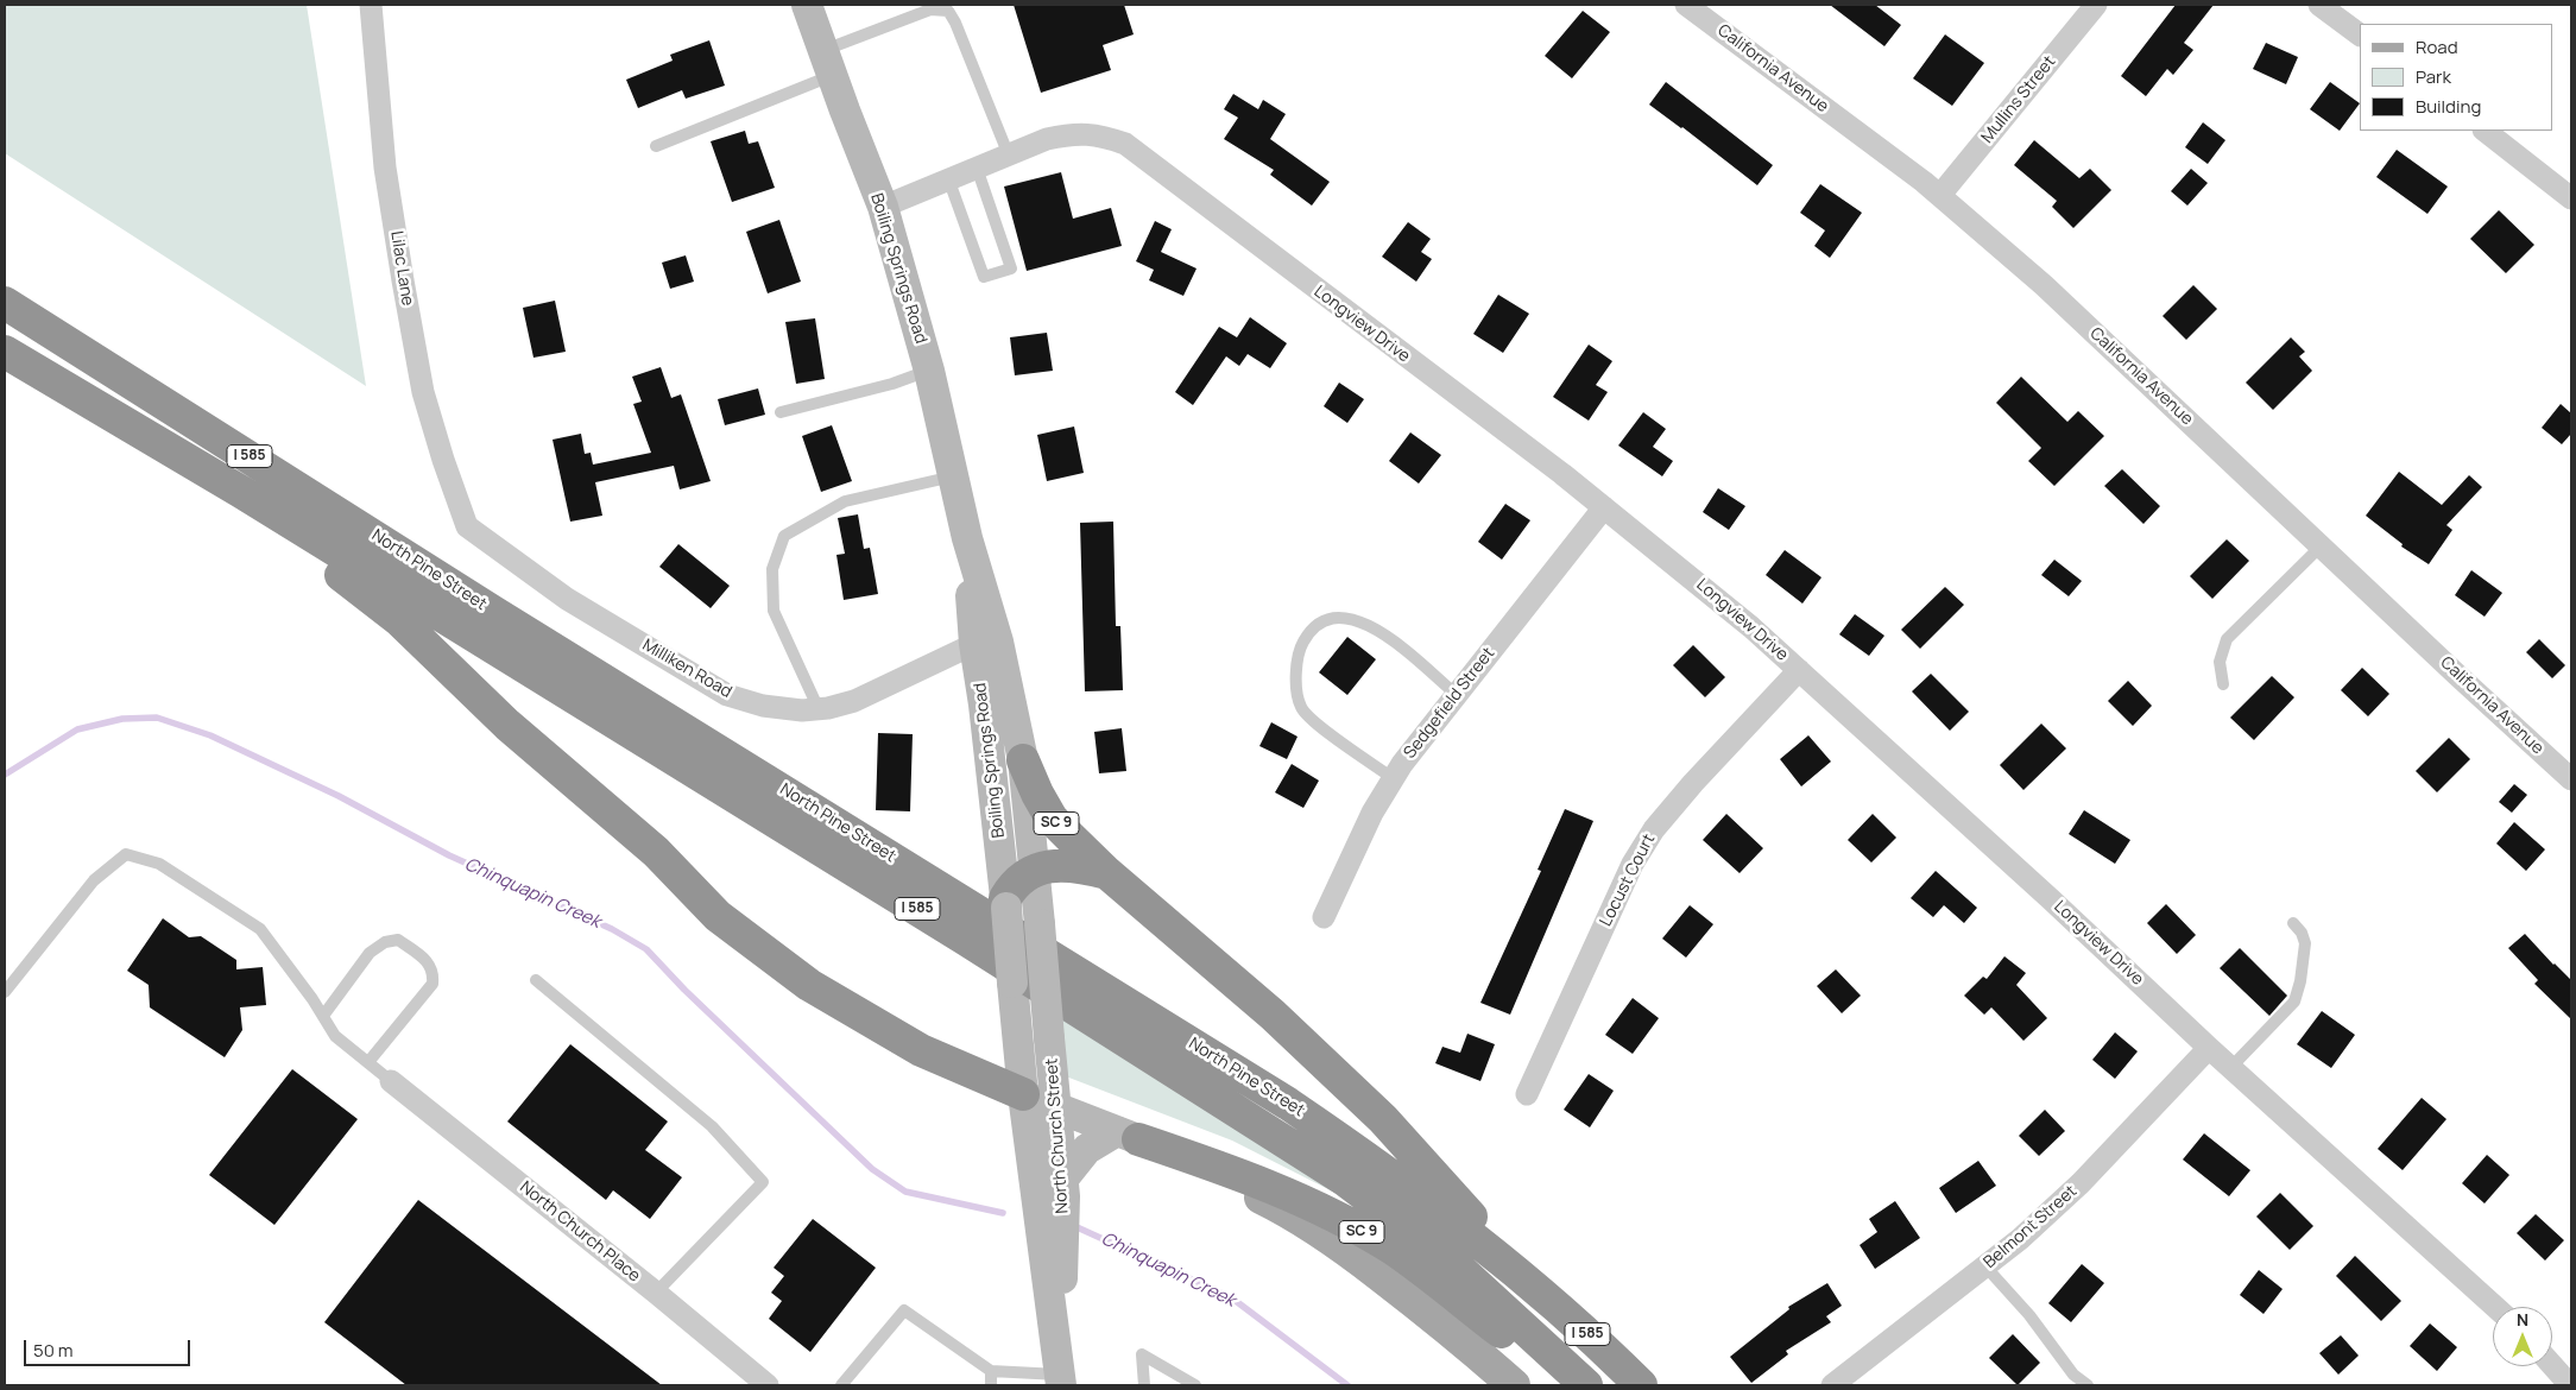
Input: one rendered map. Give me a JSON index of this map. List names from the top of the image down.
{
  "streets": {
    "highway": ["I 585", "North Pine Street", "SC 9"],
    "main road": ["Boiling Springs Road", "North Church Street"],
    "street": [
      "California Avenue",
      "Mullins Street",
      "Lilac Lane",
      "Longview Drive",
      "Milliken Road",
      "Sedgefield Street",
      "Locust Court",
      "Belmont Street",
      "North Church Place"
    ]
  },
  "crossings": [
    ["California Avenue", "Mullins Street"],
    ["Lilac Lane", "Milliken Road"],
    ["Boiling Springs Road", "Longview Drive"],
    ["Boiling Springs Road", "Milliken Road"],
    ["Boiling Springs Road", "SC 9"],
    ["Boiling Springs Road", "North Church Street"],
    ["Longview Drive", "Sedgefield Street"],
    ["Longview Drive", "Locust Court"],
    ["Longview Drive", "Belmont Street"],
    ["North Pine Street", "SC 9"],
    ["SC 9", "North Church Street"]
  ],
  "water": ["Chinquapin Creek"],
  "legend": ["Road", "Park", "Building"],
  "scale_bar": "50 m",
  "north": "top"
}
